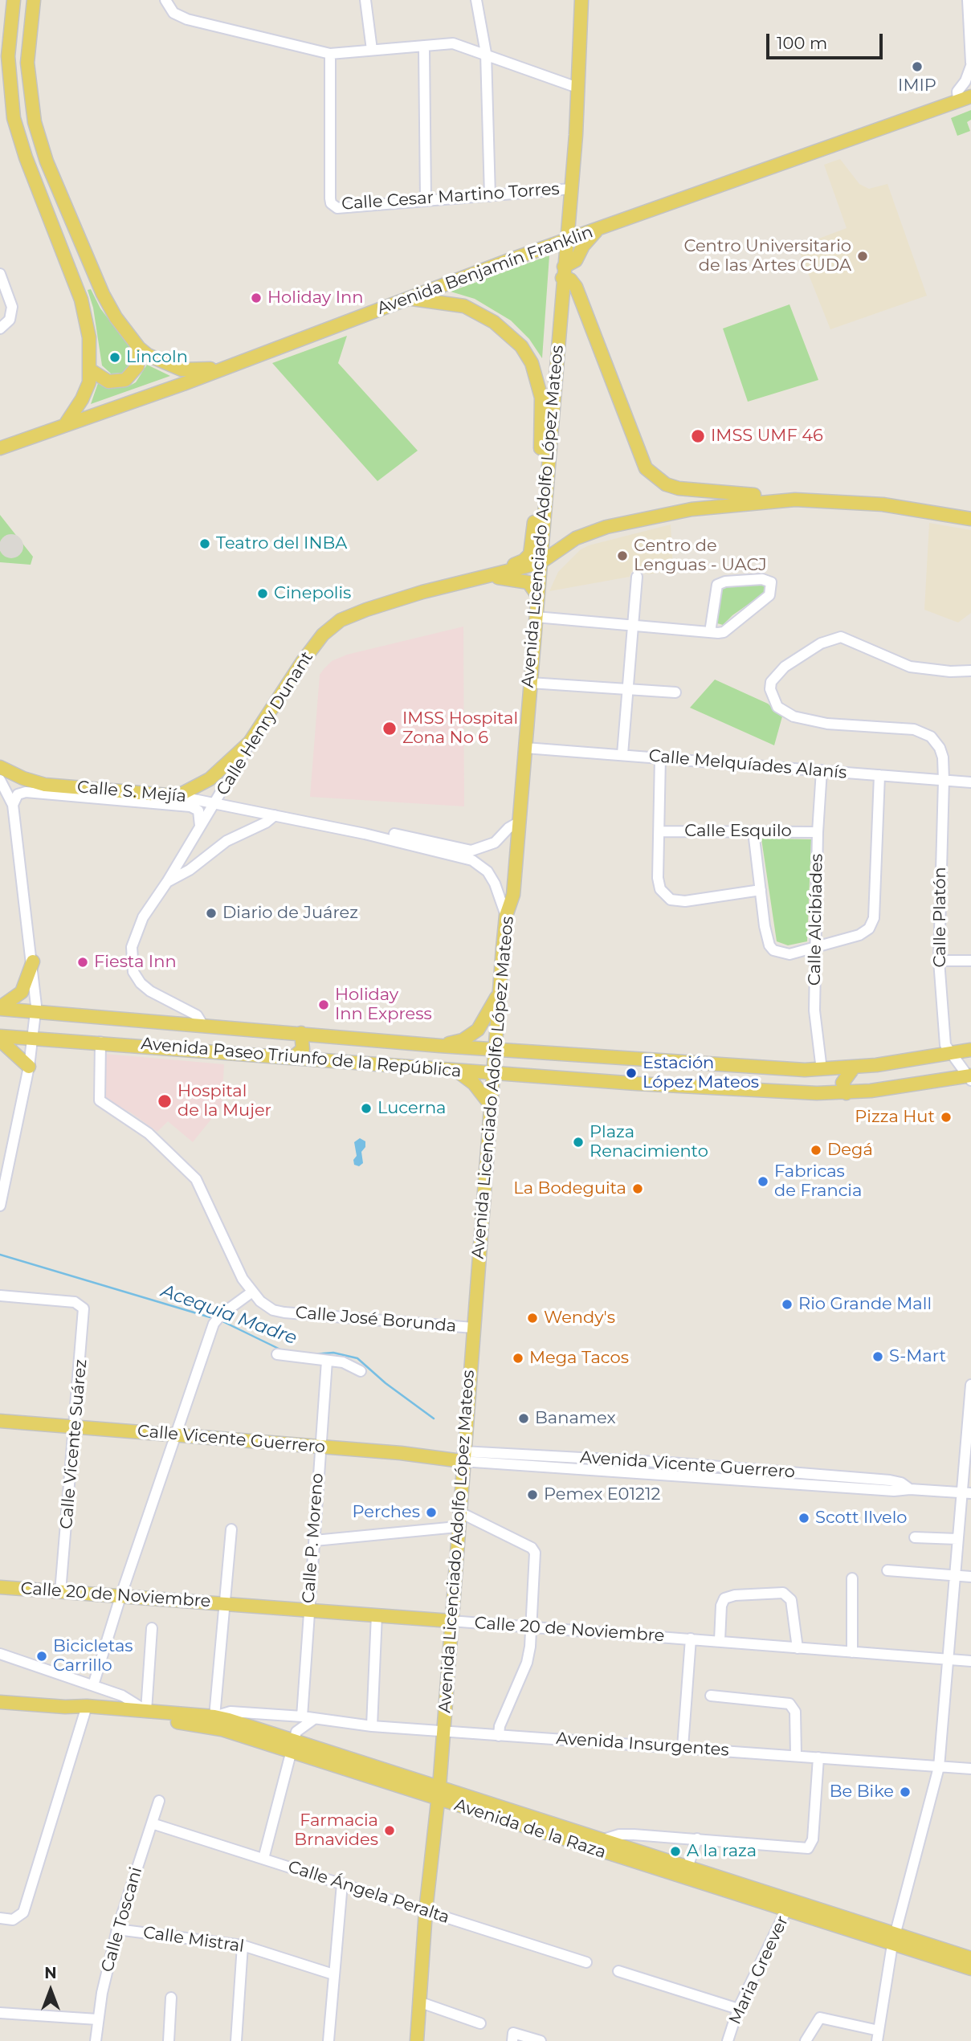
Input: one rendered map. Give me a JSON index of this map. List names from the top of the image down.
{
  "streets": {
    "main road": [
      "Avenida Benjamín Franklin",
      "Avenida Licenciado Adolfo López Mateos",
      "Calle Henry Dunant",
      "Calle S. Mejía",
      "Avenida Paseo Triunfo de la República",
      "Calle Vicente Guerrero",
      "Calle 20 de Noviembre",
      "Avenida de la Raza"
    ],
    "street": [
      "Calle Cesar Martino Torres",
      "Calle Melquíades Alanís",
      "Calle Esquilo",
      "Calle Platón",
      "Calle Alcibíades",
      "Calle José Borunda",
      "Calle Vicente Suárez",
      "Avenida Vicente Guerrero",
      "Calle P. Moreno",
      "Avenida Insurgentes",
      "Calle Ángela Peralta",
      "Calle Toscani",
      "Calle Mistral",
      "Maria Greever"
    ]
  },
  "crossings": [
    ["Calle Cesar Martino Torres", "Avenida Licenciado Adolfo López Mateos"],
    ["Avenida Benjamín Franklin", "Avenida Licenciado Adolfo López Mateos"],
    ["Avenida Licenciado Adolfo López Mateos", "Calle Henry Dunant"],
    ["Avenida Licenciado Adolfo López Mateos", "Calle Melquíades Alanís"],
    ["Avenida Licenciado Adolfo López Mateos", "Calle S. Mejía"],
    ["Avenida Licenciado Adolfo López Mateos", "Avenida Paseo Triunfo de la República"],
    ["Avenida Licenciado Adolfo López Mateos", "Calle José Borunda"],
    ["Avenida Licenciado Adolfo López Mateos", "Calle Vicente Guerrero"],
    ["Avenida Licenciado Adolfo López Mateos", "Avenida Vicente Guerrero"],
    ["Avenida Licenciado Adolfo López Mateos", "Calle 20 de Noviembre"],
    ["Avenida Licenciado Adolfo López Mateos", "Avenida Insurgentes"],
    ["Avenida Licenciado Adolfo López Mateos", "Avenida de la Raza"],
    ["Avenida Licenciado Adolfo López Mateos", "Calle Ángela Peralta"],
    ["Calle Henry Dunant", "Calle S. Mejía"],
    ["Calle Henry Dunant", "Avenida Paseo Triunfo de la República"],
    ["Calle Melquíades Alanís", "Calle Platón"],
    ["Calle Melquíades Alanís", "Calle Alcibíades"],
    ["Calle Esquilo", "Calle Alcibíades"],
    ["Calle Platón", "Avenida Paseo Triunfo de la República"],
    ["Calle Alcibíades", "Avenida Paseo Triunfo de la República"],
    ["Calle Vicente Guerrero", "Calle Vicente Suárez"],
    ["Calle Vicente Guerrero", "Avenida Vicente Guerrero"],
    ["Calle Vicente Guerrero", "Calle P. Moreno"],
    ["Calle Vicente Suárez", "Calle 20 de Noviembre"],
    ["Calle P. Moreno", "Calle 20 de Noviembre"],
    ["Calle P. Moreno", "Avenida Insurgentes"],
    ["Avenida Insurgentes", "Avenida de la Raza"],
    ["Avenida de la Raza", "Maria Greever"],
    ["Calle Ángela Peralta", "Calle Toscani"],
    ["Calle Toscani", "Calle Mistral"]
  ],
  "water": ["Acequia Madre"],
  "places": [
    "IMIP",
    "Centro Universitario de las Artes CUDA",
    "Holiday Inn",
    "Lincoln",
    "IMSS UMF 46",
    "Teatro del INBA",
    "Centro de Lenguas - UACJ",
    "Cinepolis",
    "IMSS Hospital Zona No 6",
    "Diario de Juárez",
    "Fiesta Inn",
    "Holiday Inn Express",
    "Estación López Mateos",
    "Hospital de la Mujer",
    "Lucerna",
    "Pizza Hut",
    "Plaza Renacimiento",
    "Degá",
    "Fabricas de Francia",
    "La Bodeguita",
    "Rio Grande Mall",
    "Wendy's",
    "S-Mart",
    "Mega Tacos",
    "Banamex",
    "Pemex E01212",
    "Perches",
    "Scott Ilvelo",
    "Bicicletas Carrillo",
    "Be Bike",
    "Farmacia Brnavides",
    "A la raza"
  ],
  "scale_bar": "100 m",
  "north": "top"
}
